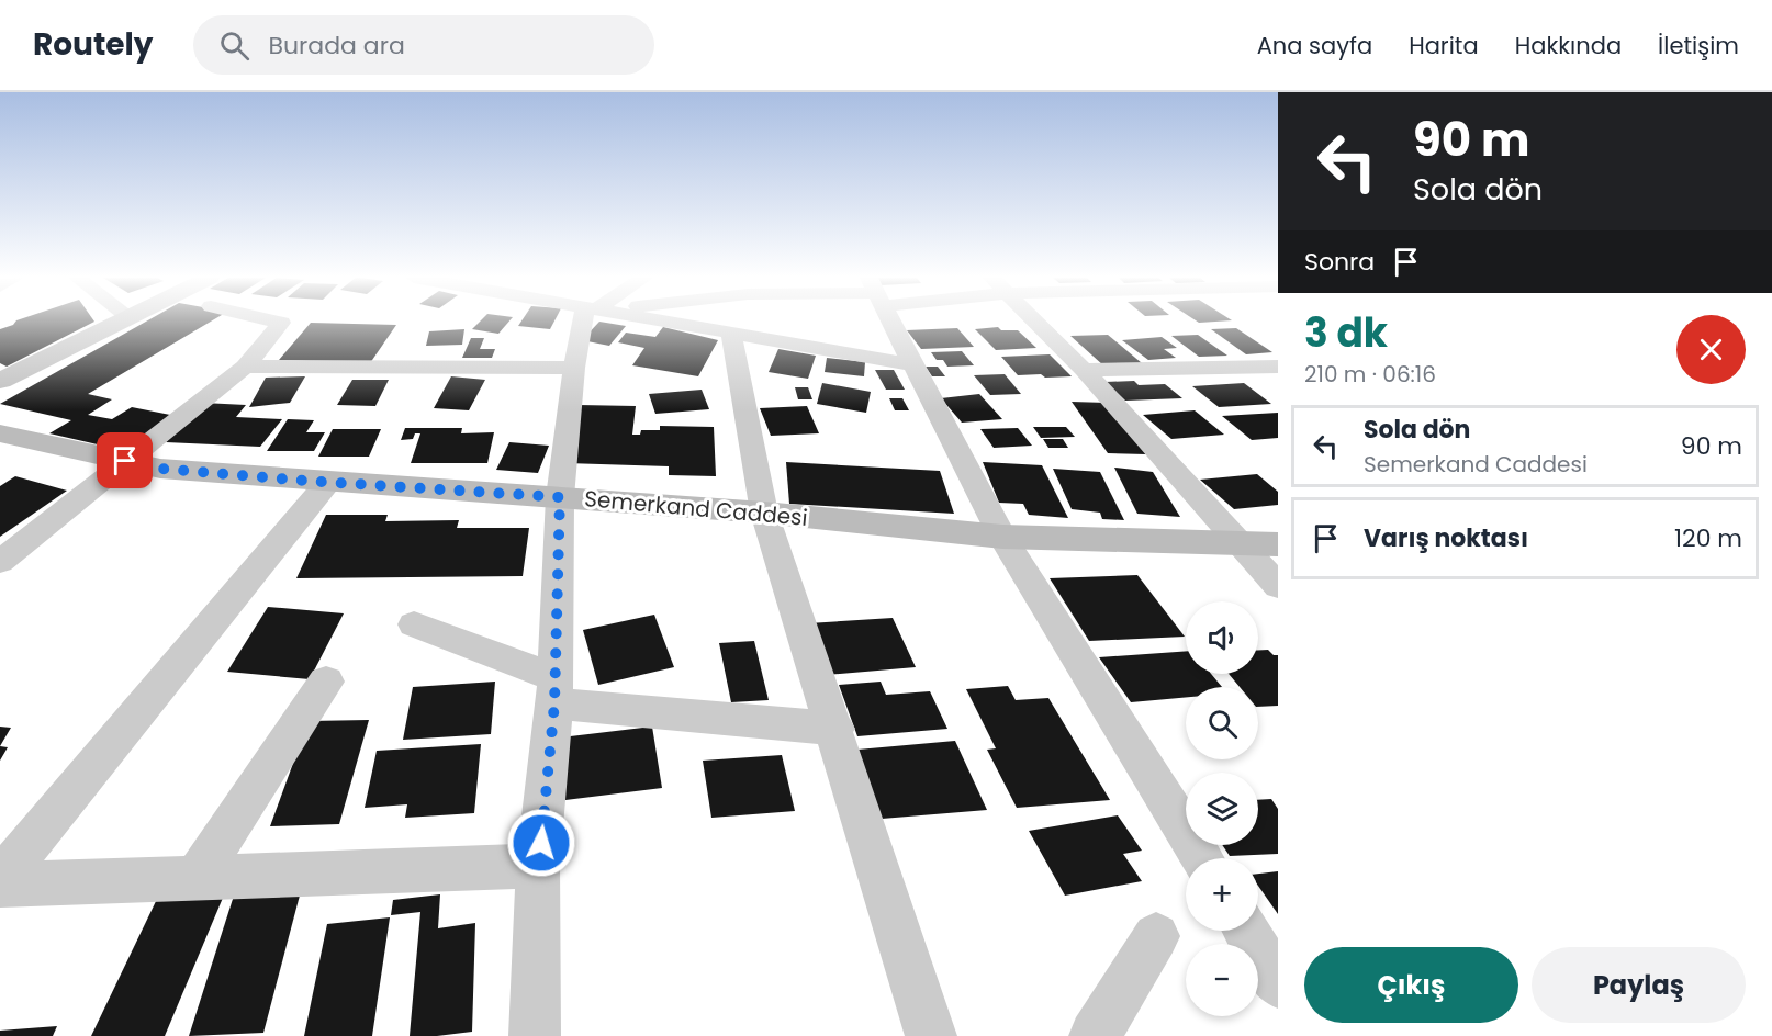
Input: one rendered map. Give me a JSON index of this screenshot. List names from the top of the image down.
{
  "streets": {
    "street": ["Semerkand Caddesi"]
  },
  "page": {
    "header": "Routely",
    "search": "Burada ara",
    "nav": [
      "Ana sayfa",
      "Harita",
      "Hakkında",
      "İletişim"
    ],
    "turn": ["90 m", "Sola dön"],
    "then": "Sonra",
    "heading": ["3 dk", "210 m · 06:16"],
    "list": [
      {
        "name": "Sola dön",
        "note": "Semerkand Caddesi",
        "value": "90 m"
      },
      {
        "name": "Varış noktası",
        "value": "120 m"
      }
    ],
    "map_buttons": ["+", "−"],
    "buttons": ["Çıkış", "Paylaş"]
  }
}
